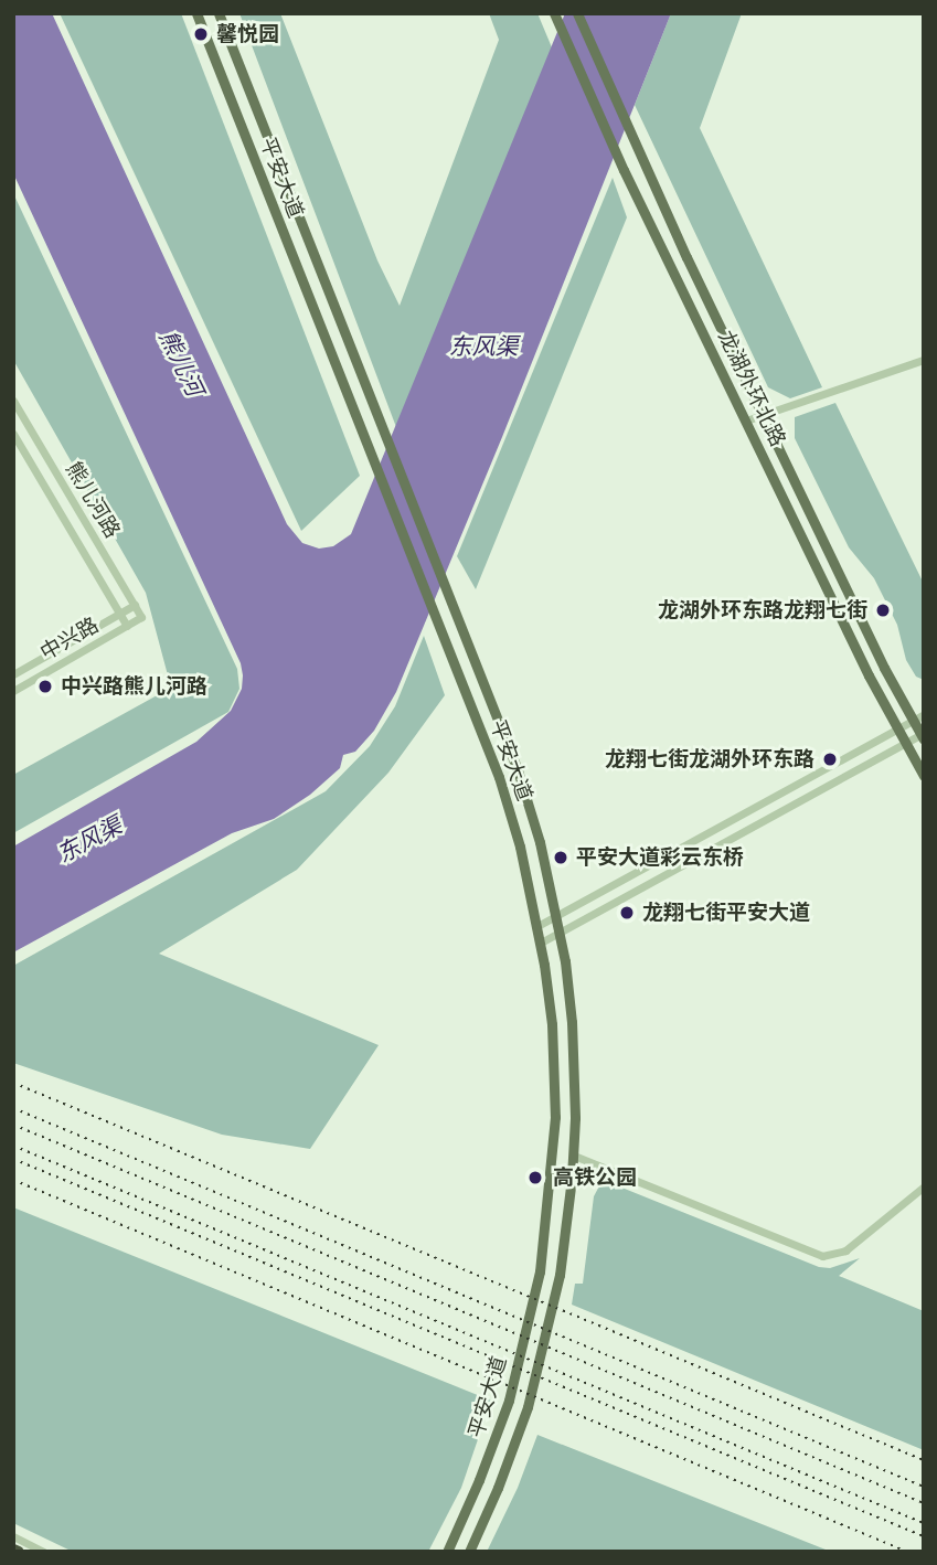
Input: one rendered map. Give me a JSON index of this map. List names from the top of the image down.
{
  "streets": {
    "main road": ["平安大道", "龙湖外环北路"],
    "street": ["熊儿河路", "中兴路"]
  },
  "crossings": [
    ["熊儿河路", "中兴路"]
  ],
  "water": ["东风渠", "熊儿河"],
  "places": [
    "馨悦园",
    "龙湖外环东路龙翔七街",
    "中兴路熊儿河路",
    "龙翔七街龙湖外环东路",
    "平安大道彩云东桥",
    "龙翔七街平安大道",
    "高铁公园"
  ]
}
